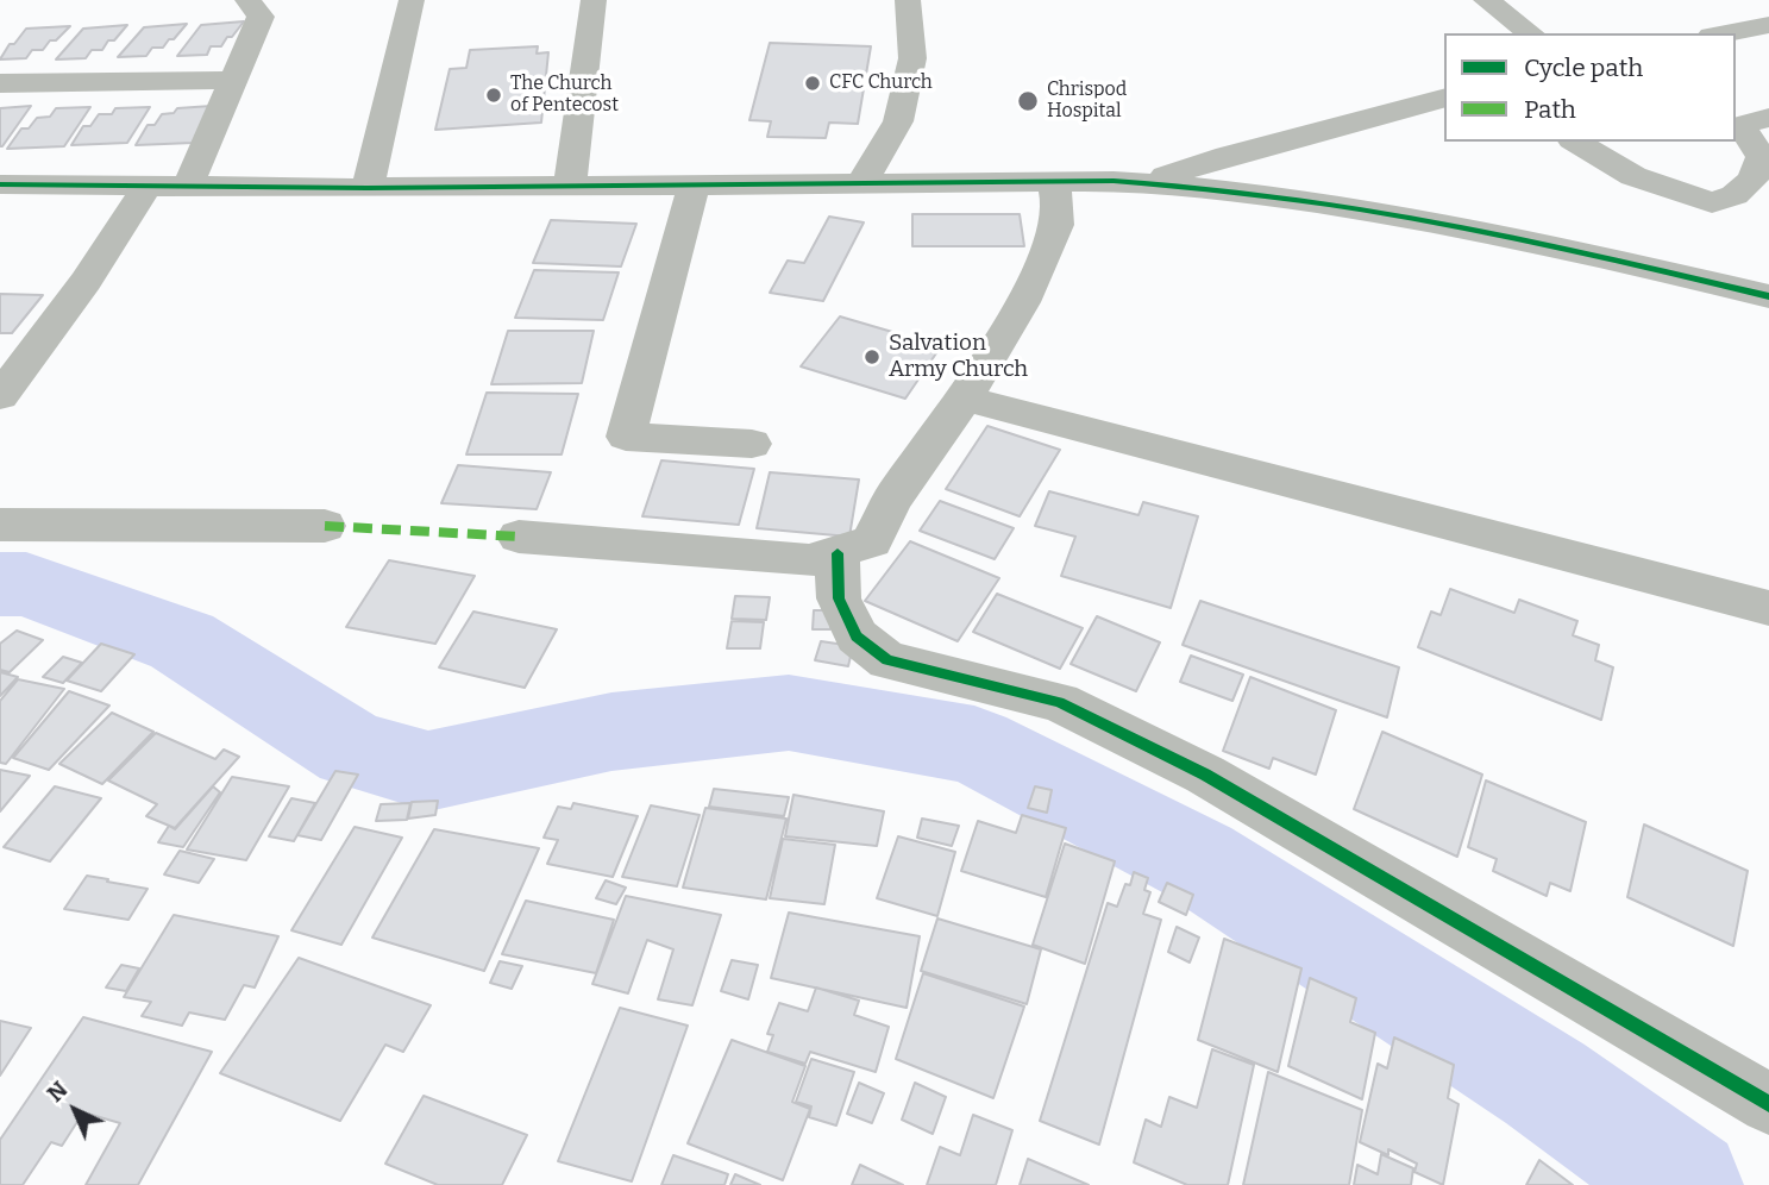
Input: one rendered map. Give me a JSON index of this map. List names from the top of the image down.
{
  "places": [
    "CFC Church",
    "The Church of Pentecost",
    "Chrispod Hospital",
    "Salvation Army Church"
  ],
  "legend": ["Cycle path", "Path"],
  "north": "top left"
}
